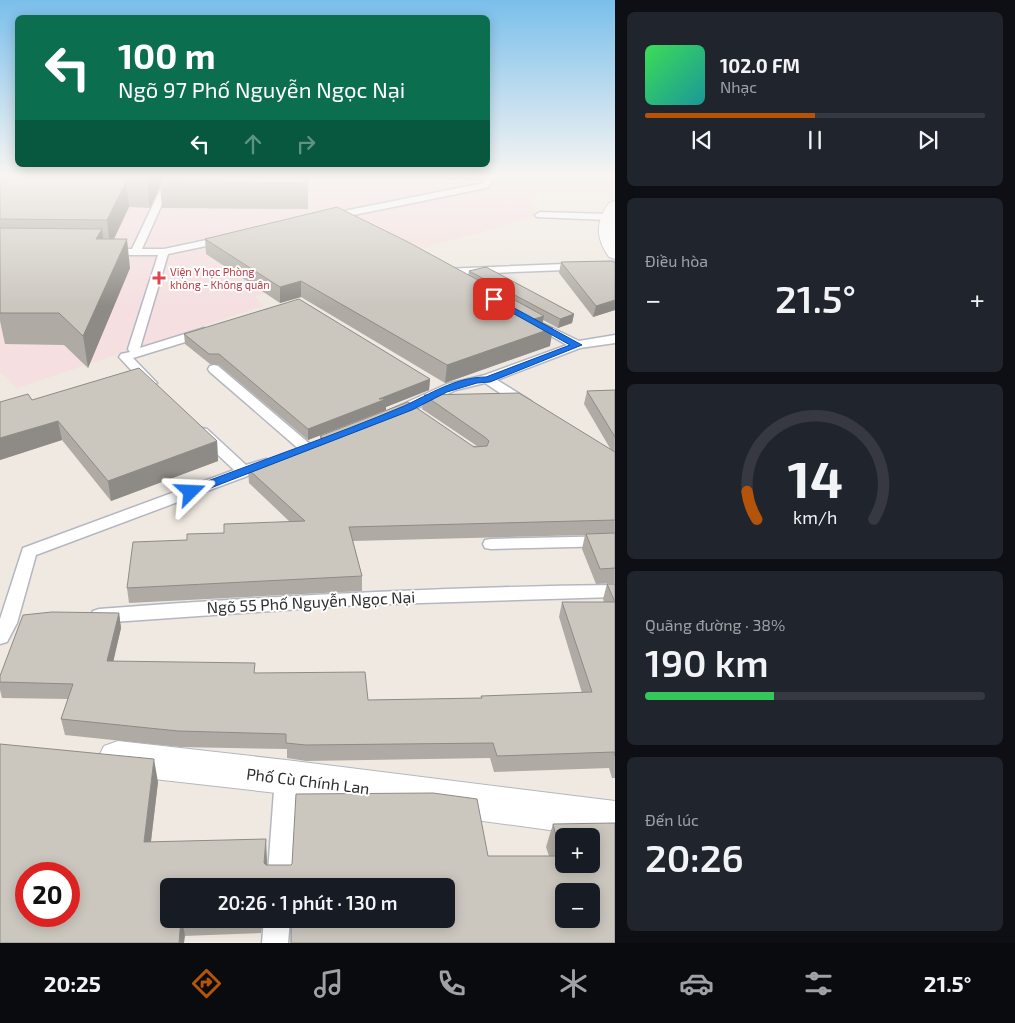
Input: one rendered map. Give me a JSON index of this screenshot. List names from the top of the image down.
{
  "streets": {
    "street": ["Phố Cù Chính Lan"],
    "lane": ["Ngõ 55 Phố Nguyễn Ngọc Nại"]
  },
  "places": {
    "health": ["Viện Y học Phòng không - Không quân"]
  },
  "page": {
    "turn": ["100 m", "Ngõ 97 Phố Nguyễn Ngọc Nại"],
    "song": ["102.0 FM", "Nhạc"],
    "tile": [
      "Điều hòa",
      ["Quãng đường · 38%", "190 km"],
      ["Đến lúc", "20:26"]
    ],
    "heat": ["−", "21.5°", "+"],
    "map_buttons": ["+", "−"],
    "limit": "20",
    "trip": "20:26 · 1 phút · 130 m",
    "tabs": ["20:25", "21.5°"],
    "gauge": ["14", "km/h"]
  }
}
